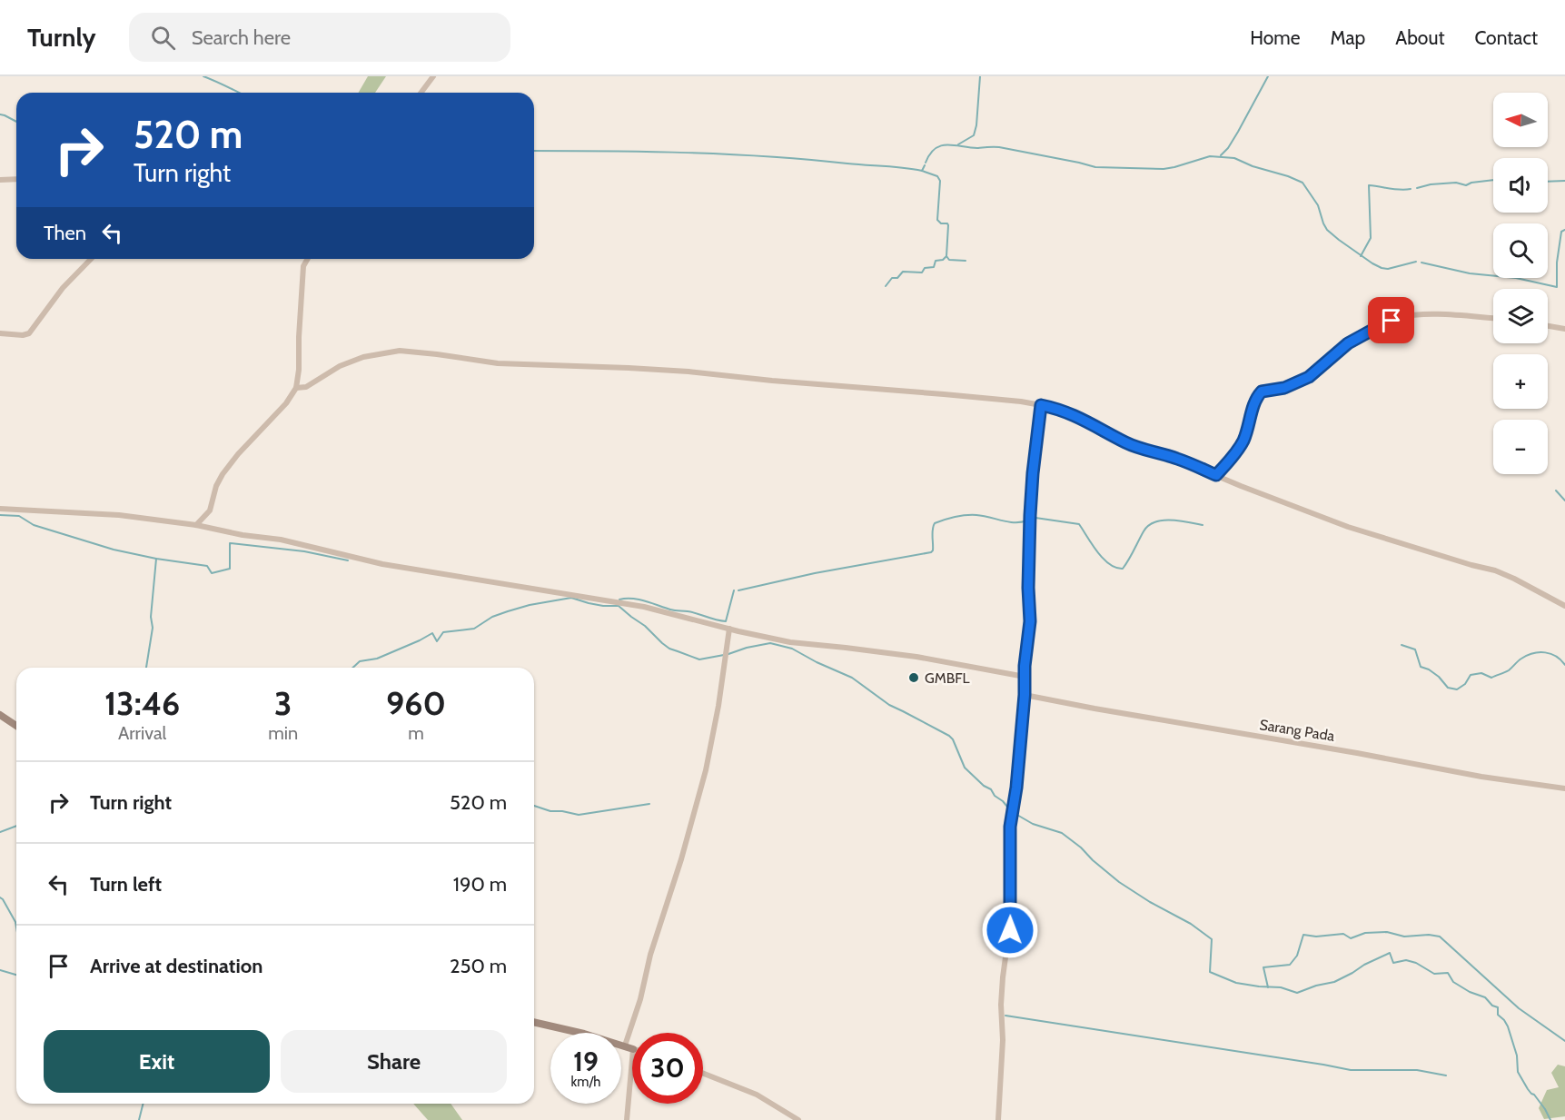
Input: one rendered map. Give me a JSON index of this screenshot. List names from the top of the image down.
{
  "streets": {
    "street": ["Sarang Pada"]
  },
  "places": ["GMBFL"],
  "north": "left",
  "page": {
    "header": "Turnly",
    "search": "Search here",
    "nav": [
      "Home",
      "Map",
      "About",
      "Contact"
    ],
    "map_buttons": ["+", "−"],
    "turn": ["520 m", "Turn right"],
    "then": "Then",
    "eta": [
      "13:46",
      "Arrival",
      "3",
      "min",
      "960",
      "m"
    ],
    "list": [
      {
        "name": "Turn right",
        "value": "520 m"
      },
      {
        "name": "Turn left",
        "value": "190 m"
      },
      {
        "name": "Arrive at destination",
        "value": "250 m"
      }
    ],
    "buttons": ["Exit", "Share"],
    "speed": "19 km/h",
    "limit": "30"
  }
}
